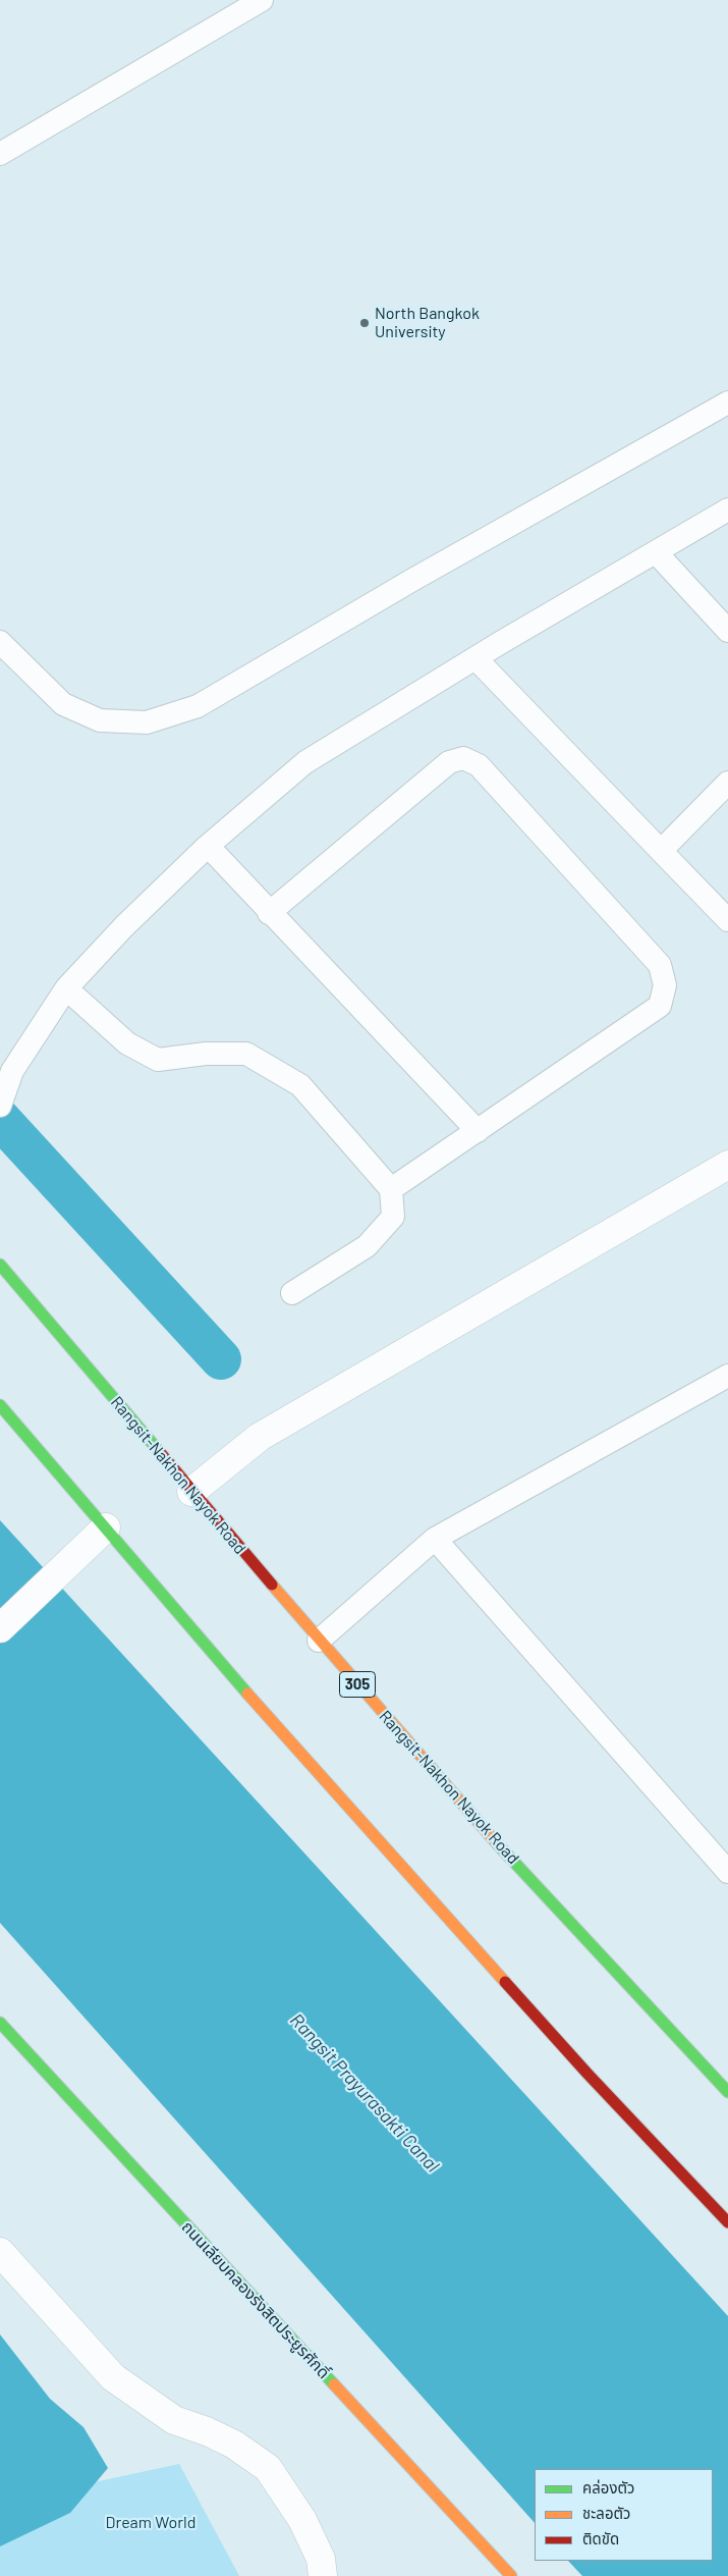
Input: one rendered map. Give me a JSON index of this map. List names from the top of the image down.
{
  "streets": {
    "main road": ["Rangsit-Nakhon Nayok Road", "305", "ถนนเลียบคลองรังสิตประยูรศักดิ์"]
  },
  "water": ["Rangsit Prayurasakti Canal"],
  "parks": ["Dream World"],
  "places": ["North Bangkok University"],
  "legend": ["คล่องตัว", "ชะลอตัว", "ติดขัด"]
}
